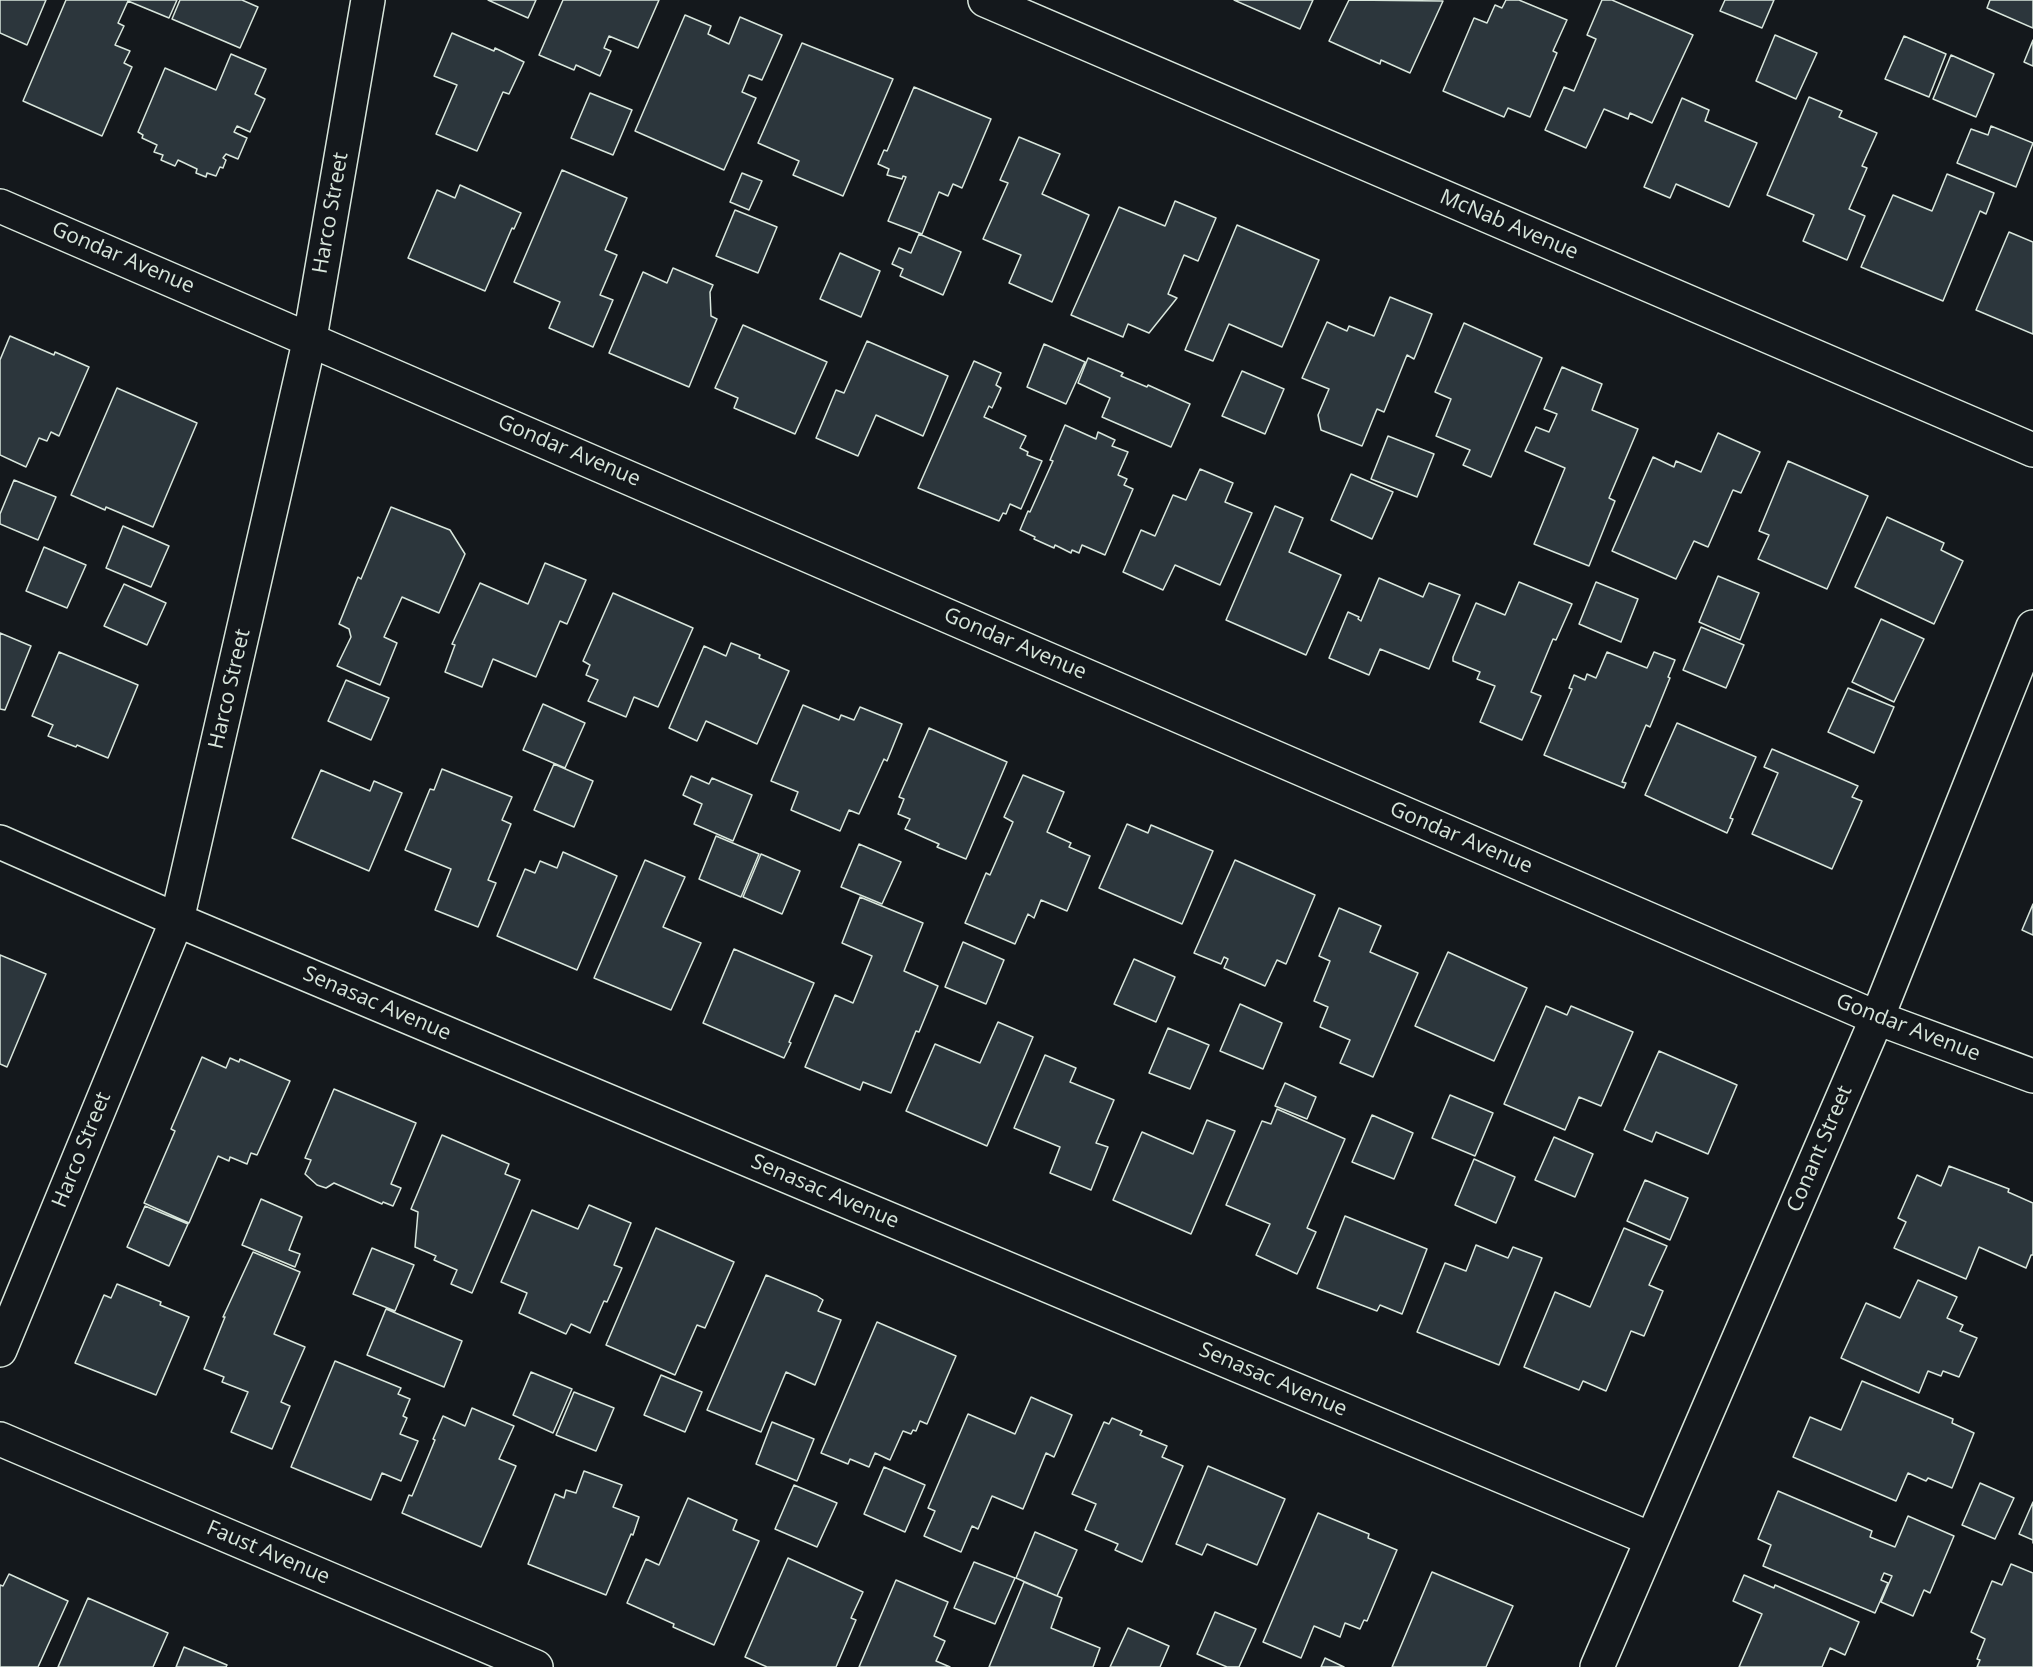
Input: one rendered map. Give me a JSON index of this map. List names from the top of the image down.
{
  "streets": {
    "street": [
      "Harco Street",
      "McNab Avenue",
      "Gondar Avenue",
      "Senasac Avenue",
      "Conant Street",
      "Faust Avenue"
    ]
  },
  "crossings": [
    ["Harco Street", "Gondar Avenue"],
    ["Harco Street", "Senasac Avenue"],
    ["Gondar Avenue", "Conant Street"],
    ["Senasac Avenue", "Conant Street"]
  ]
}
